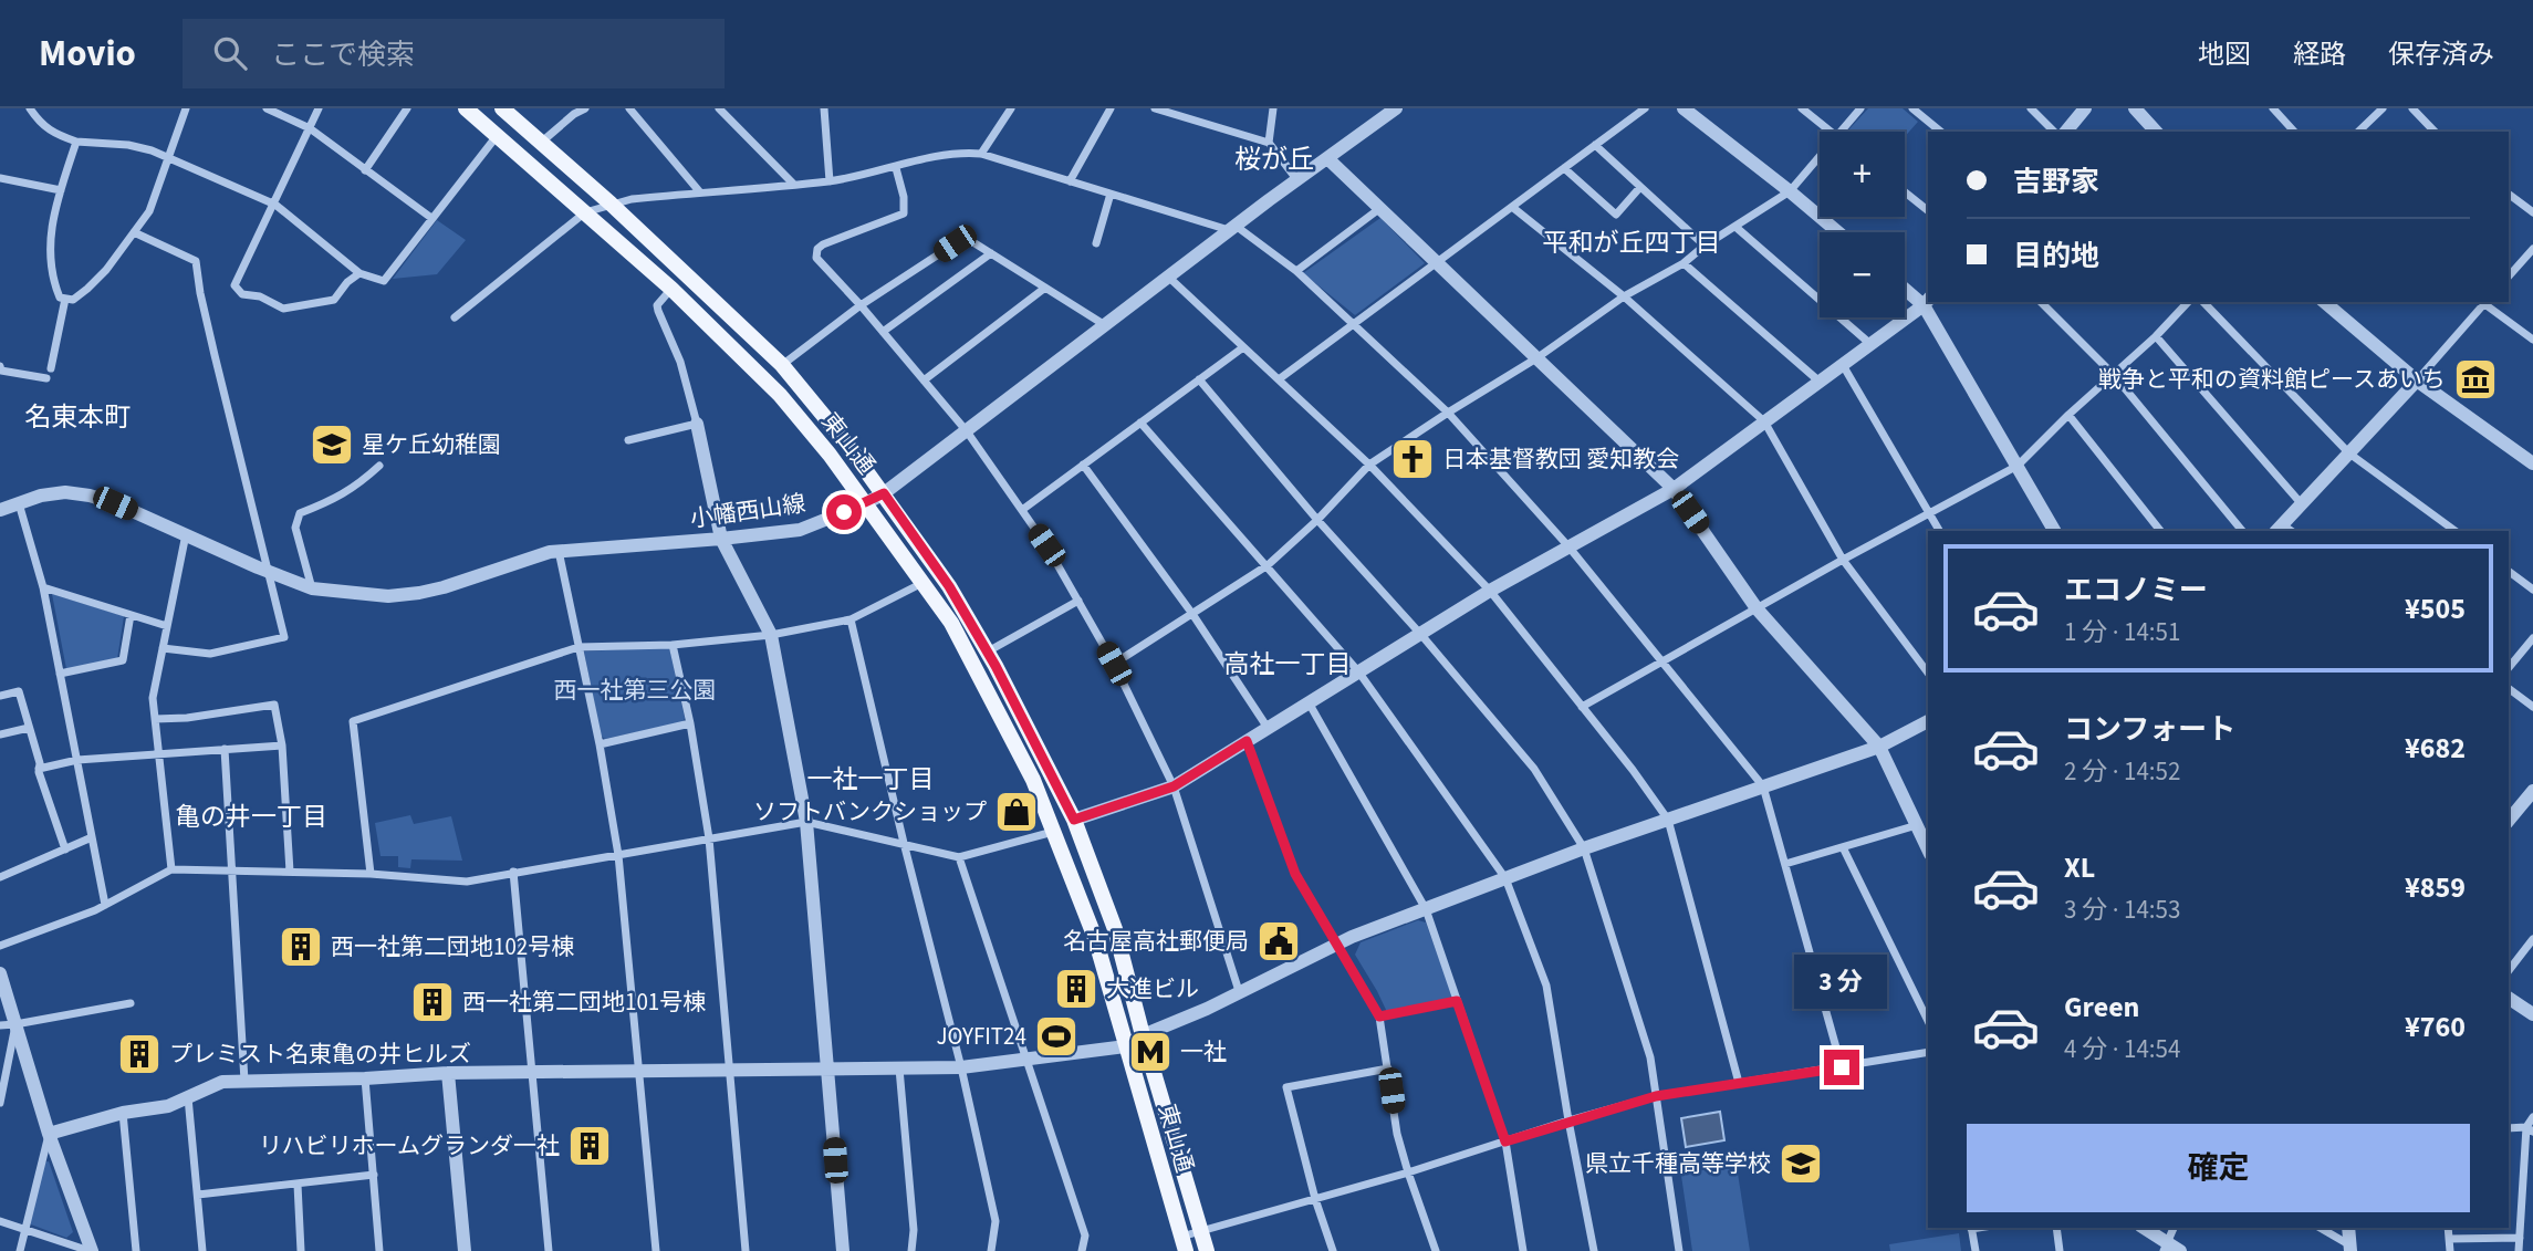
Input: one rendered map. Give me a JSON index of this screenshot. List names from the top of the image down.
{
  "streets": {
    "main road": ["東山通"],
    "street": ["小幡西山線"]
  },
  "crossings": [
    ["東山通", "小幡西山線"]
  ],
  "districts": [
    "桜が丘",
    "平和が丘四丁目",
    "名東本町",
    "高社一丁目",
    "一社一丁目",
    "亀の井一丁目"
  ],
  "parks": ["西一社第三公園"],
  "places": {
    "museum": ["戦争と平和の資料館ピースあいち"],
    "school or university": ["星ケ丘幼稚園", "県立千種高等学校"],
    "church": ["日本基督教団 愛知教会"],
    "shop": ["ソフトバンクショップ"],
    "public building": ["名古屋高社郵便局"],
    "building": [
      "西一社第二団地102号棟",
      "大進ビル",
      "西一社第二団地101号棟",
      "プレミスト名東亀の井ヒルズ",
      "リハビリホームグランダ一社"
    ],
    "sports": ["JOYFIT24"],
    "metro station": ["一社"]
  },
  "page": {
    "header": "Movio",
    "search": "ここで検索",
    "nav": ["地図", "経路", "保存済み"],
    "map_buttons": ["+", "−"],
    "banner": ["吉野家", "目的地"],
    "list": [
      {
        "name": "エコノミー",
        "note": "1 分 · 14:51",
        "value": "¥505"
      },
      {
        "name": "コンフォート",
        "note": "2 分 · 14:52",
        "value": "¥682"
      },
      {
        "name": "XL",
        "note": "3 分 · 14:53",
        "value": "¥859"
      },
      {
        "name": "Green",
        "note": "4 分 · 14:54",
        "value": "¥760"
      }
    ],
    "bubble": "3 分",
    "buttons": "確定"
  }
}
